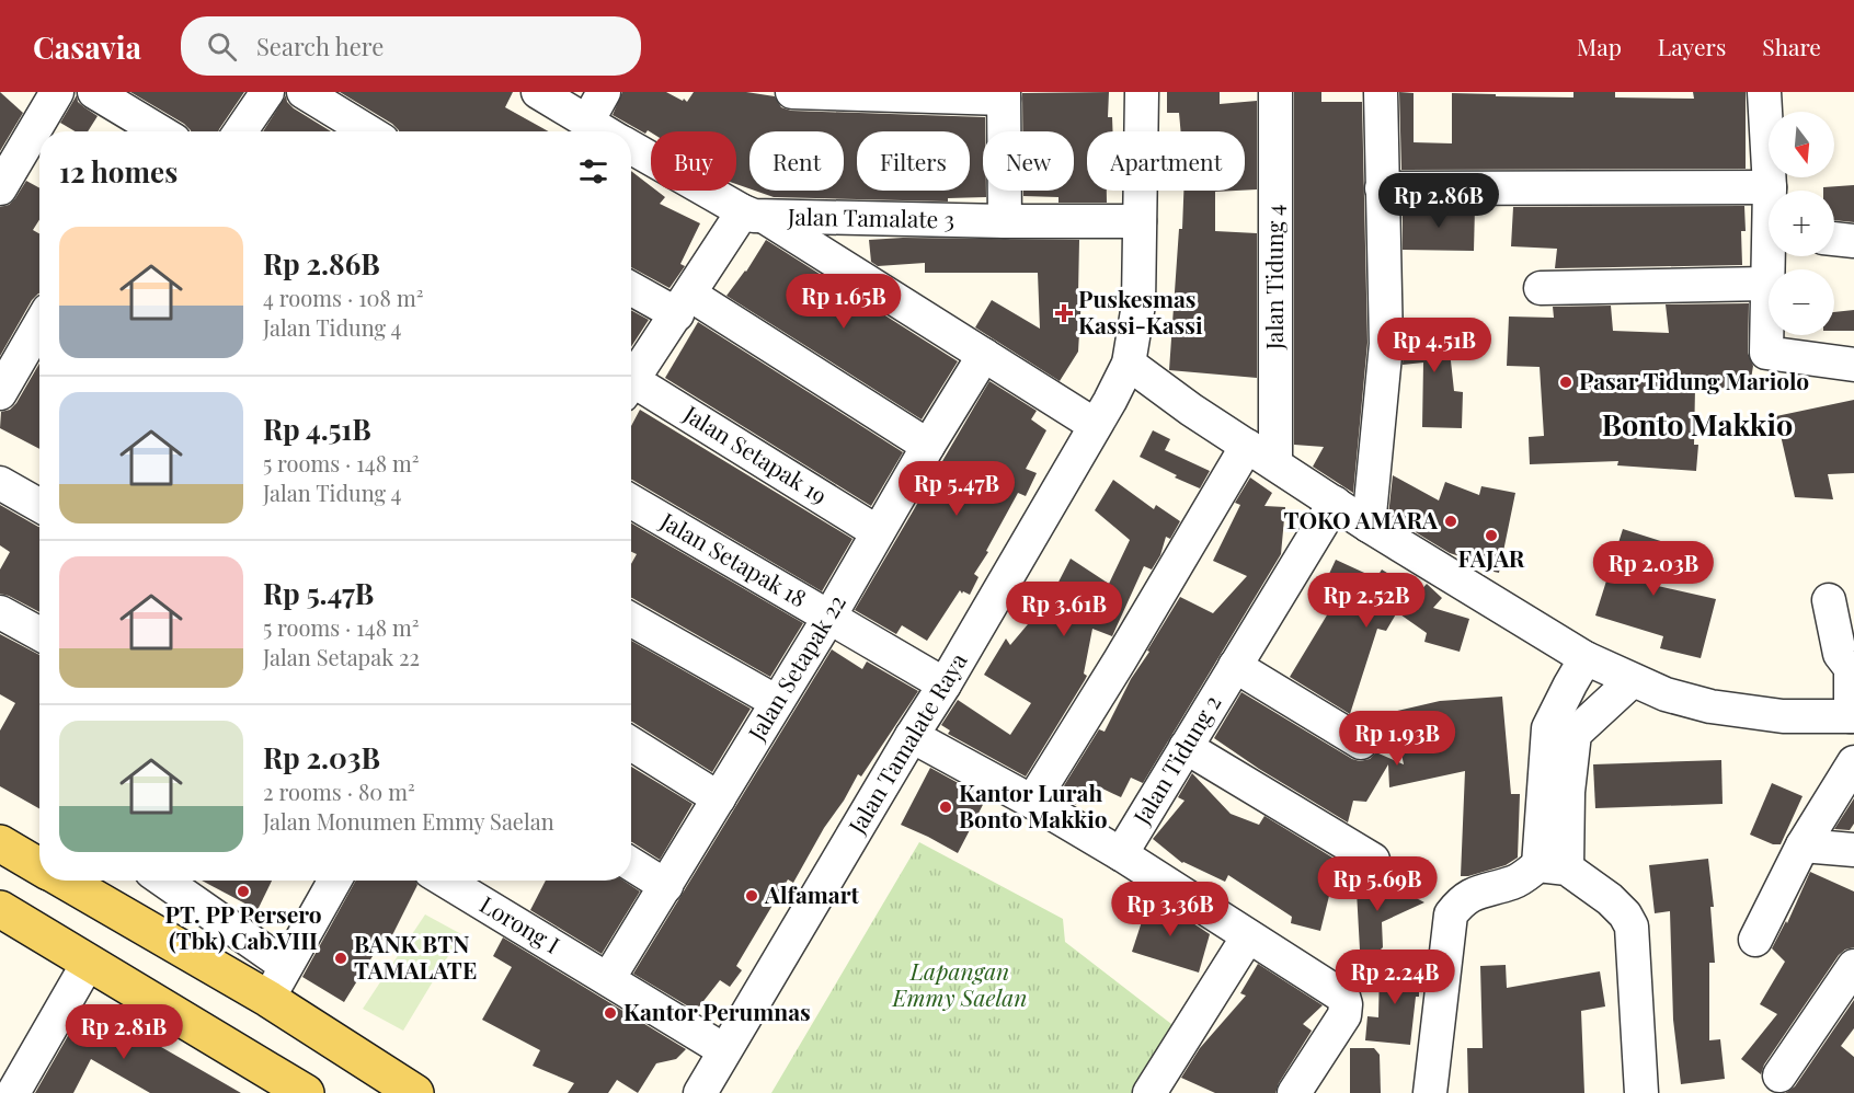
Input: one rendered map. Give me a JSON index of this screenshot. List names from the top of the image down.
{
  "streets": {
    "street": [
      "Jalan Tamalate 3",
      "Jalan Tidung 4",
      "Jalan Setapak 19",
      "Jalan Setapak 18",
      "Jalan Setapak 22",
      "Jalan Tamalate Raya",
      "Jalan Tidung 2",
      "Lorong I"
    ]
  },
  "crossings": [
    ["Jalan Tamalate 3", "Jalan Tamalate Raya"],
    ["Jalan Setapak 19", "Jalan Setapak 22"],
    ["Jalan Setapak 18", "Jalan Setapak 22"],
    ["Jalan Setapak 18", "Jalan Tamalate Raya"],
    ["Jalan Setapak 22", "Lorong I"],
    ["Jalan Tamalate Raya", "Lorong I"]
  ],
  "districts": ["Bonto Makkio"],
  "parks": ["Lapangan Emmy Saelan"],
  "places": {
    "health": ["Puskesmas Kassi-Kassi"],
    "other": [
      "Pasar Tidung Mariolo",
      "TOKO AMARA",
      "FAJAR",
      "Kantor Lurah Bonto Makkio",
      "PT. PP Persero (Tbk) Cab.VIII",
      "Alfamart",
      "BANK BTN TAMALATE",
      "Kantor Perumnas"
    ]
  },
  "north": "bottom",
  "page": {
    "header": "Casavia",
    "search": "Search here",
    "nav": ["Map", "Layers", "Share"],
    "map_buttons": ["+", "−"],
    "chip": [
      "Buy",
      "Rent",
      "Filters",
      "New",
      "Apartment"
    ],
    "heading": "12 homes",
    "price": [
      "Rp 2.86B",
      "Rp 1.65B",
      "Rp 4.51B",
      "Rp 5.47B",
      "Rp 2.03B",
      "Rp 2.52B",
      "Rp 3.61B",
      "Rp 1.93B",
      "Rp 5.69B",
      "Rp 3.36B",
      "Rp 2.24B",
      "Rp 2.81B"
    ],
    "list": [
      {
        "name": "Rp 2.86B",
        "note": "4 rooms · 108 m² · Jalan Tidung 4"
      },
      {
        "name": "Rp 4.51B",
        "note": "5 rooms · 148 m² · Jalan Tidung 4"
      },
      {
        "name": "Rp 5.47B",
        "note": "5 rooms · 148 m² · Jalan Setapak 22"
      },
      {
        "name": "Rp 2.03B",
        "note": "2 rooms · 80 m² · Jalan Monumen Emmy Saelan"
      }
    ]
  }
}
